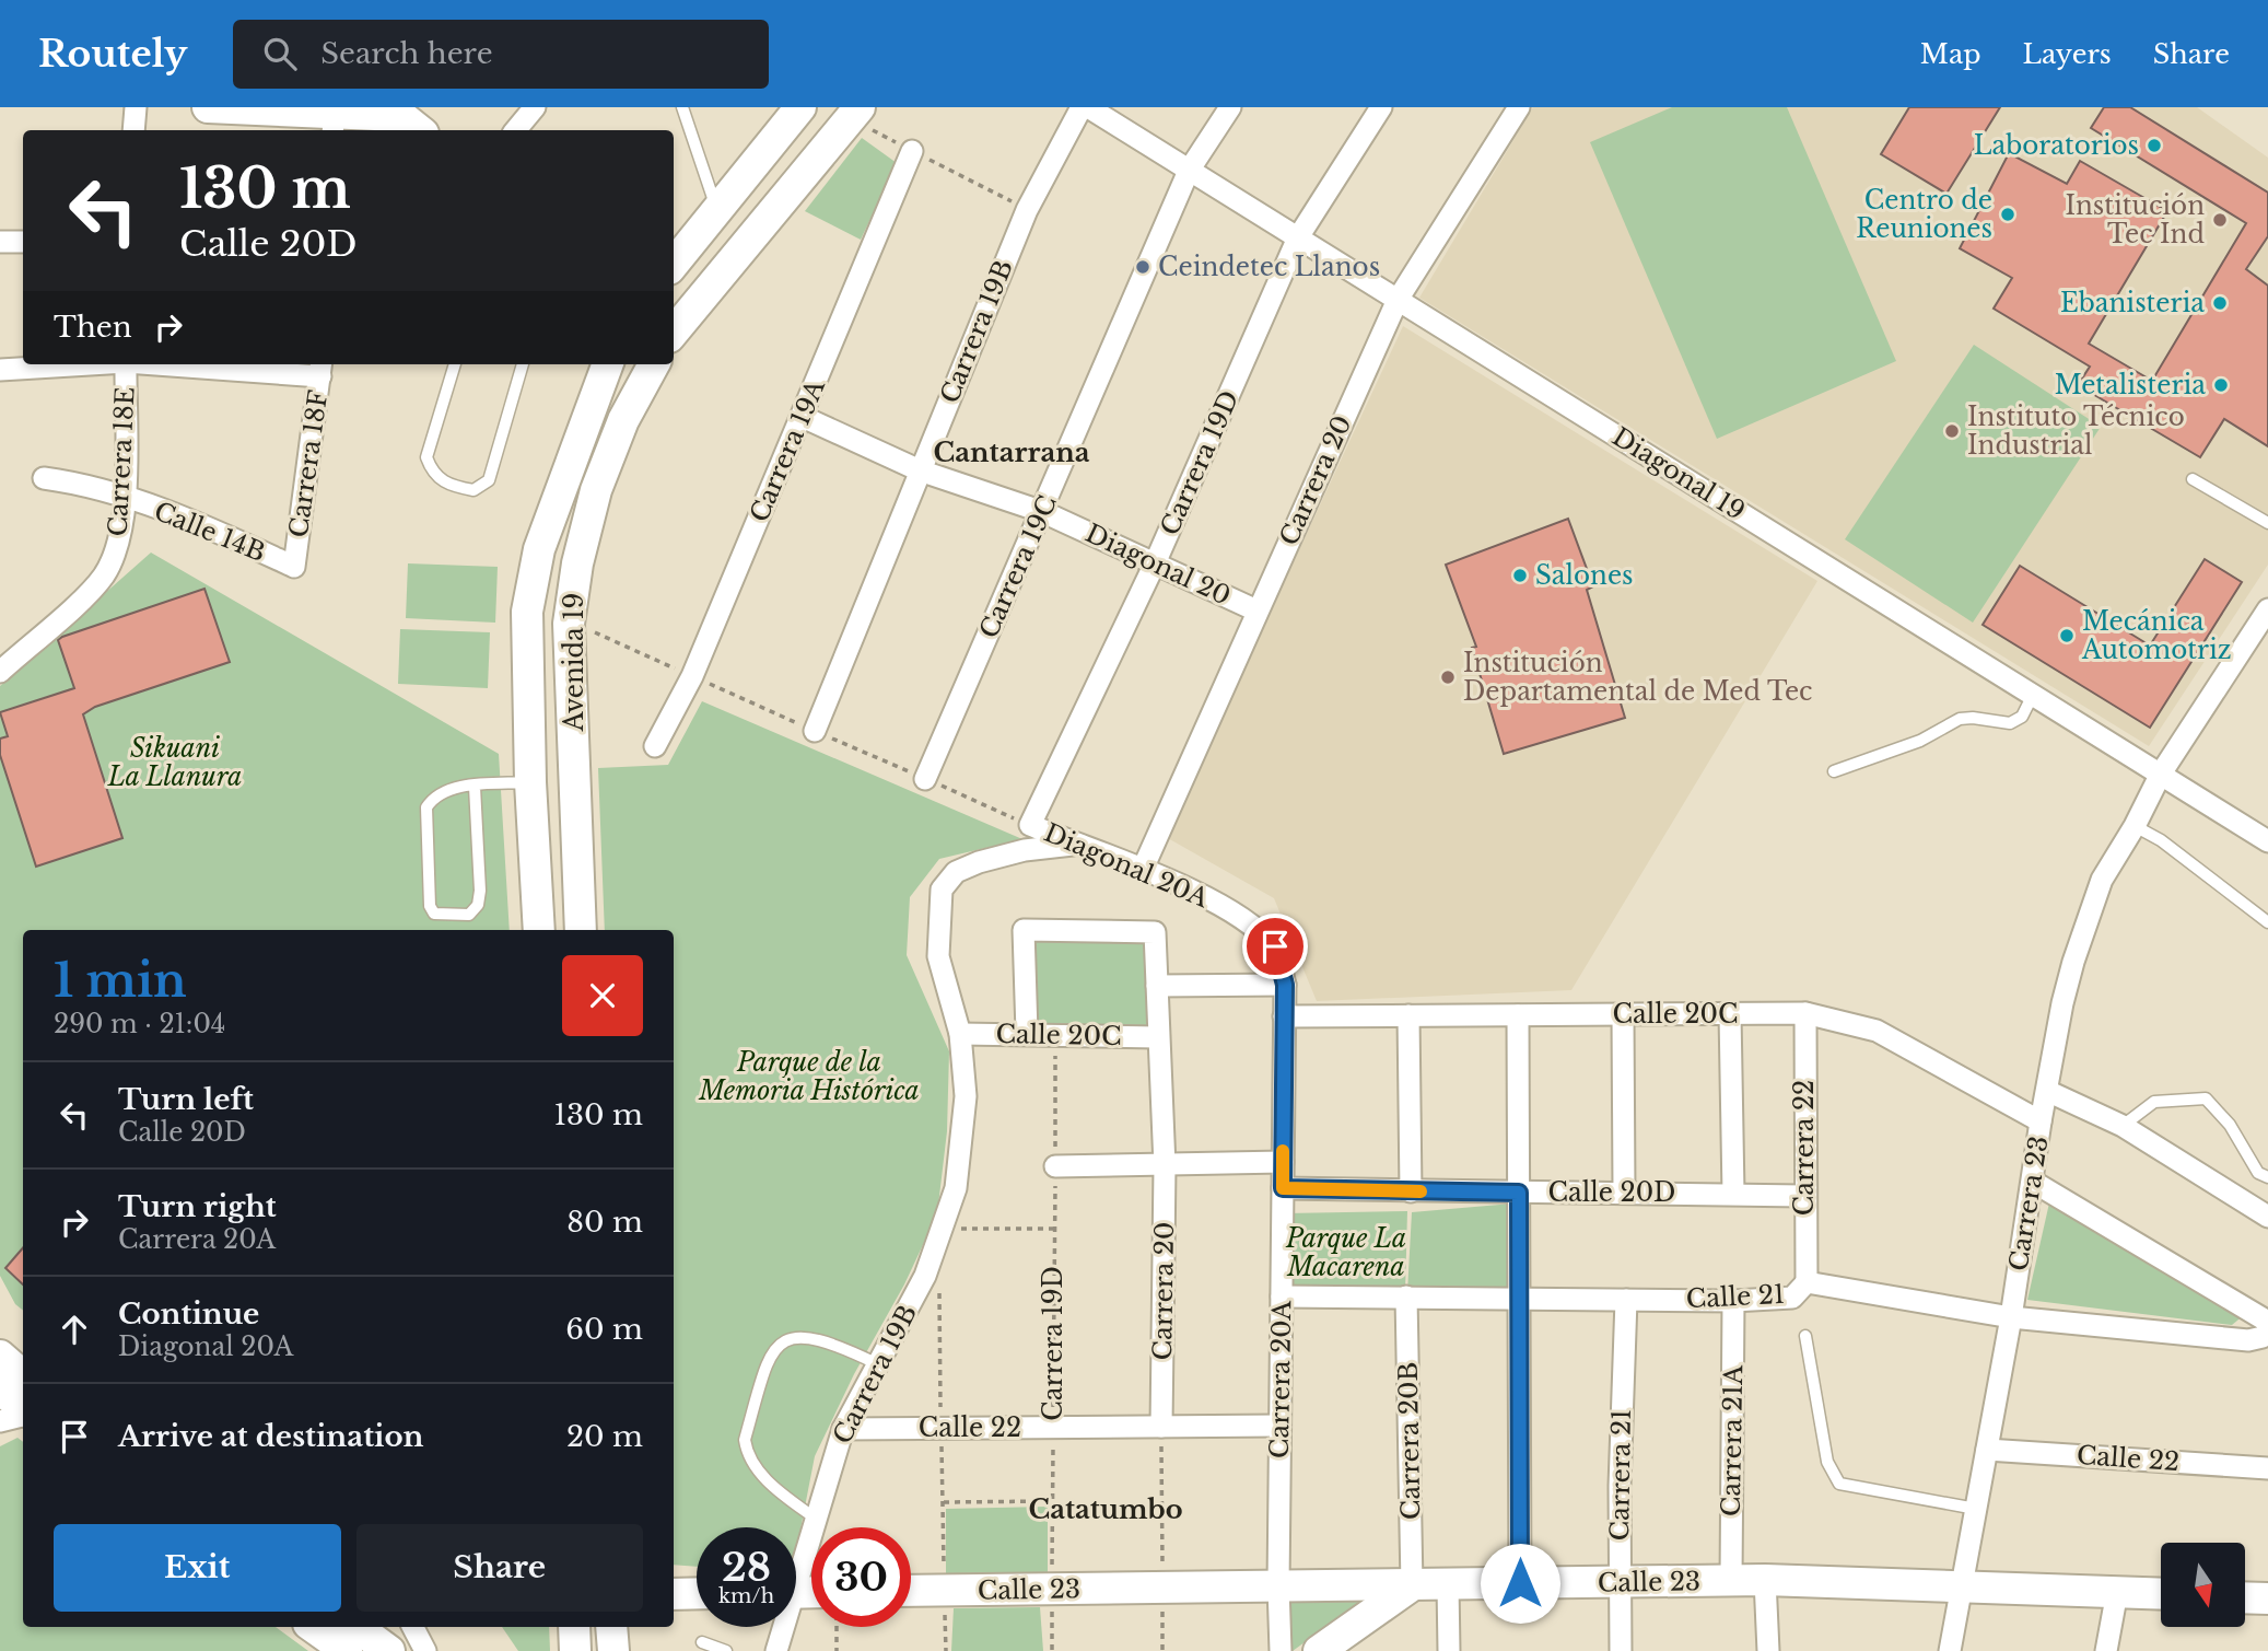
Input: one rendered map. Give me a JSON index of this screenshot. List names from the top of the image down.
{
  "streets": {
    "street": [
      "Carrera 19B",
      "Carrera 19A",
      "Carrera 18E",
      "Carrera 19D",
      "Carrera 18F",
      "Diagonal 19",
      "Carrera 20",
      "Calle 14B",
      "Diagonal 20",
      "Carrera 19C",
      "Avenida 19",
      "Diagonal 20A",
      "Calle 20C",
      "Carrera 22",
      "Calle 20D",
      "Carrera 23",
      "Calle 21",
      "Carrera 20A",
      "Calle 22",
      "Carrera 20B",
      "Carrera 21A",
      "Carrera 21",
      "Calle 23"
    ]
  },
  "crossings": [
    ["Carrera 19B", "Diagonal 20"],
    ["Carrera 19B", "Calle 22"],
    ["Carrera 19A", "Diagonal 20"],
    ["Carrera 18E", "Calle 14B"],
    ["Carrera 19D", "Diagonal 19"],
    ["Carrera 19D", "Diagonal 20"],
    ["Carrera 19D", "Diagonal 20A"],
    ["Carrera 19D", "Calle 20C"],
    ["Carrera 19D", "Calle 22"],
    ["Carrera 19D", "Calle 23"],
    ["Carrera 18F", "Calle 14B"],
    ["Diagonal 19", "Carrera 20"],
    ["Diagonal 19", "Carrera 19C"],
    ["Diagonal 19", "Carrera 23"],
    ["Carrera 20", "Diagonal 20"],
    ["Carrera 20", "Diagonal 20A"],
    ["Carrera 20", "Calle 20C"],
    ["Carrera 20", "Calle 22"],
    ["Diagonal 20", "Carrera 19C"],
    ["Diagonal 20A", "Calle 20C"],
    ["Diagonal 20A", "Carrera 20A"],
    ["Calle 20C", "Carrera 22"],
    ["Calle 20C", "Carrera 23"],
    ["Calle 20C", "Carrera 20A"],
    ["Carrera 22", "Calle 20D"],
    ["Carrera 22", "Calle 21"],
    ["Calle 20D", "Carrera 20A"],
    ["Carrera 23", "Calle 21"],
    ["Carrera 23", "Calle 22"],
    ["Carrera 23", "Calle 23"],
    ["Calle 21", "Carrera 20A"],
    ["Calle 21", "Carrera 20B"],
    ["Calle 21", "Carrera 21A"],
    ["Calle 21", "Carrera 21"],
    ["Carrera 20A", "Calle 22"],
    ["Carrera 20A", "Calle 23"],
    ["Carrera 20B", "Calle 23"],
    ["Carrera 21A", "Calle 23"],
    ["Carrera 21", "Calle 23"]
  ],
  "districts": ["Cantarrana", "Catatumbo"],
  "parks": ["Sikuani La Llanura", "Parque de la Memoria Histórica", "Parque La Macarena"],
  "places": [
    "Laboratorios",
    "Centro de Reuniones",
    "Institución Tec Ind",
    "Ceindetec Llanos",
    "Ebanisteria",
    "Metalisteria",
    "Instituto Técnico Industrial",
    "Salones",
    "Mecánica Automotriz",
    "Institución Departamental de Med Tec"
  ],
  "north": "bottom",
  "page": {
    "header": "Routely",
    "search": "Search here",
    "nav": ["Map", "Layers", "Share"],
    "turn": ["130 m", "Calle 20D"],
    "then": "Then",
    "heading": ["1 min", "290 m · 21:04"],
    "list": [
      {
        "name": "Turn left",
        "note": "Calle 20D",
        "value": "130 m"
      },
      {
        "name": "Turn right",
        "note": "Carrera 20A",
        "value": "80 m"
      },
      {
        "name": "Continue",
        "note": "Diagonal 20A",
        "value": "60 m"
      },
      {
        "name": "Arrive at destination",
        "value": "20 m"
      }
    ],
    "buttons": ["Exit", "Share"],
    "speed": "28 km/h",
    "limit": "30"
  }
}
